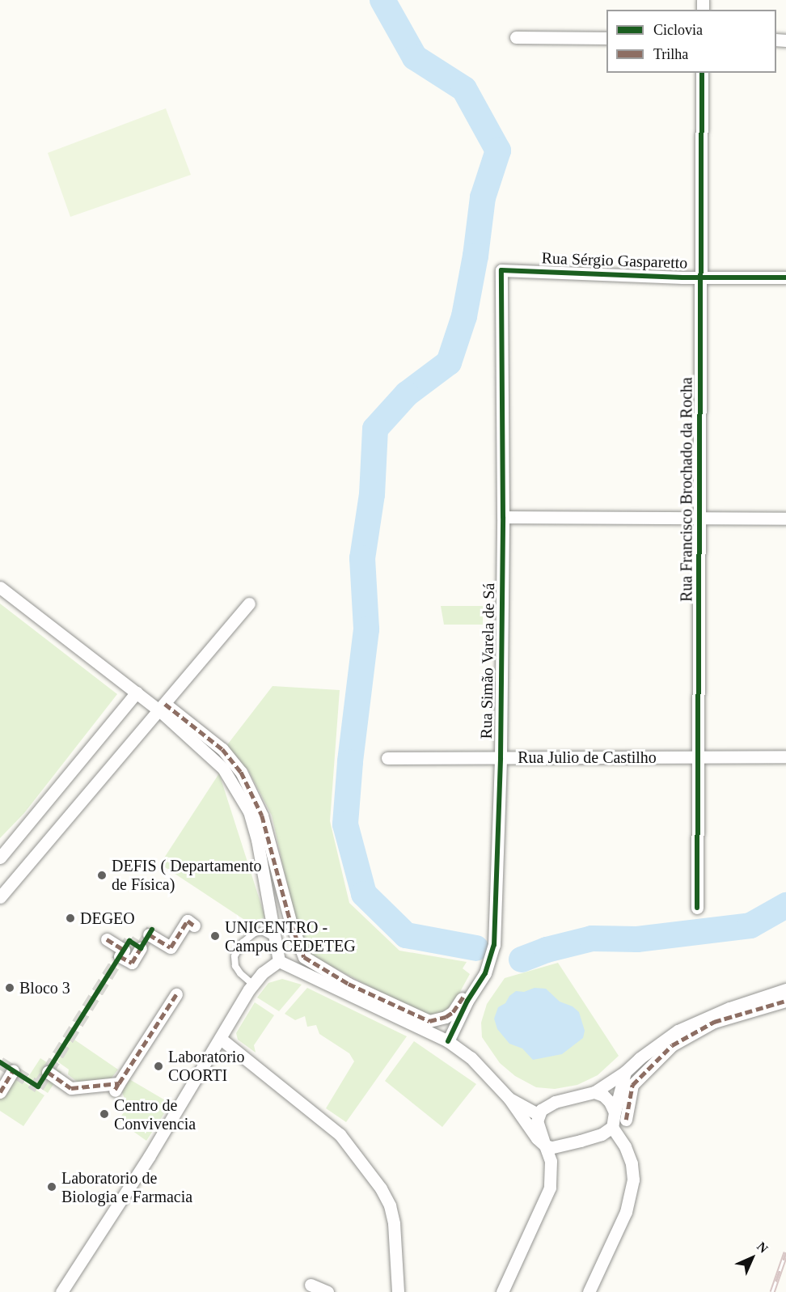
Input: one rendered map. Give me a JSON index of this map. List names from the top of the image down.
{
  "streets": {
    "street": [
      "Rua Sérgio Gasparetto",
      "Rua Francisco Brochado da Rocha",
      "Rua Simão Varela de Sá",
      "Rua Julio de Castilho"
    ]
  },
  "crossings": [
    ["Rua Sérgio Gasparetto", "Rua Francisco Brochado da Rocha"],
    ["Rua Sérgio Gasparetto", "Rua Simão Varela de Sá"],
    ["Rua Francisco Brochado da Rocha", "Rua Julio de Castilho"],
    ["Rua Simão Varela de Sá", "Rua Julio de Castilho"]
  ],
  "places": [
    "DEFIS ( Departamento de Física)",
    "DEGEO",
    "UNICENTRO - Campus CEDETEG",
    "Bloco 3",
    "Laboratorio COORTI",
    "Centro de Convivencia",
    "Laboratorio de Biologia e Farmacia"
  ],
  "legend": ["Ciclovia", "Trilha"],
  "north": "top right"
}
